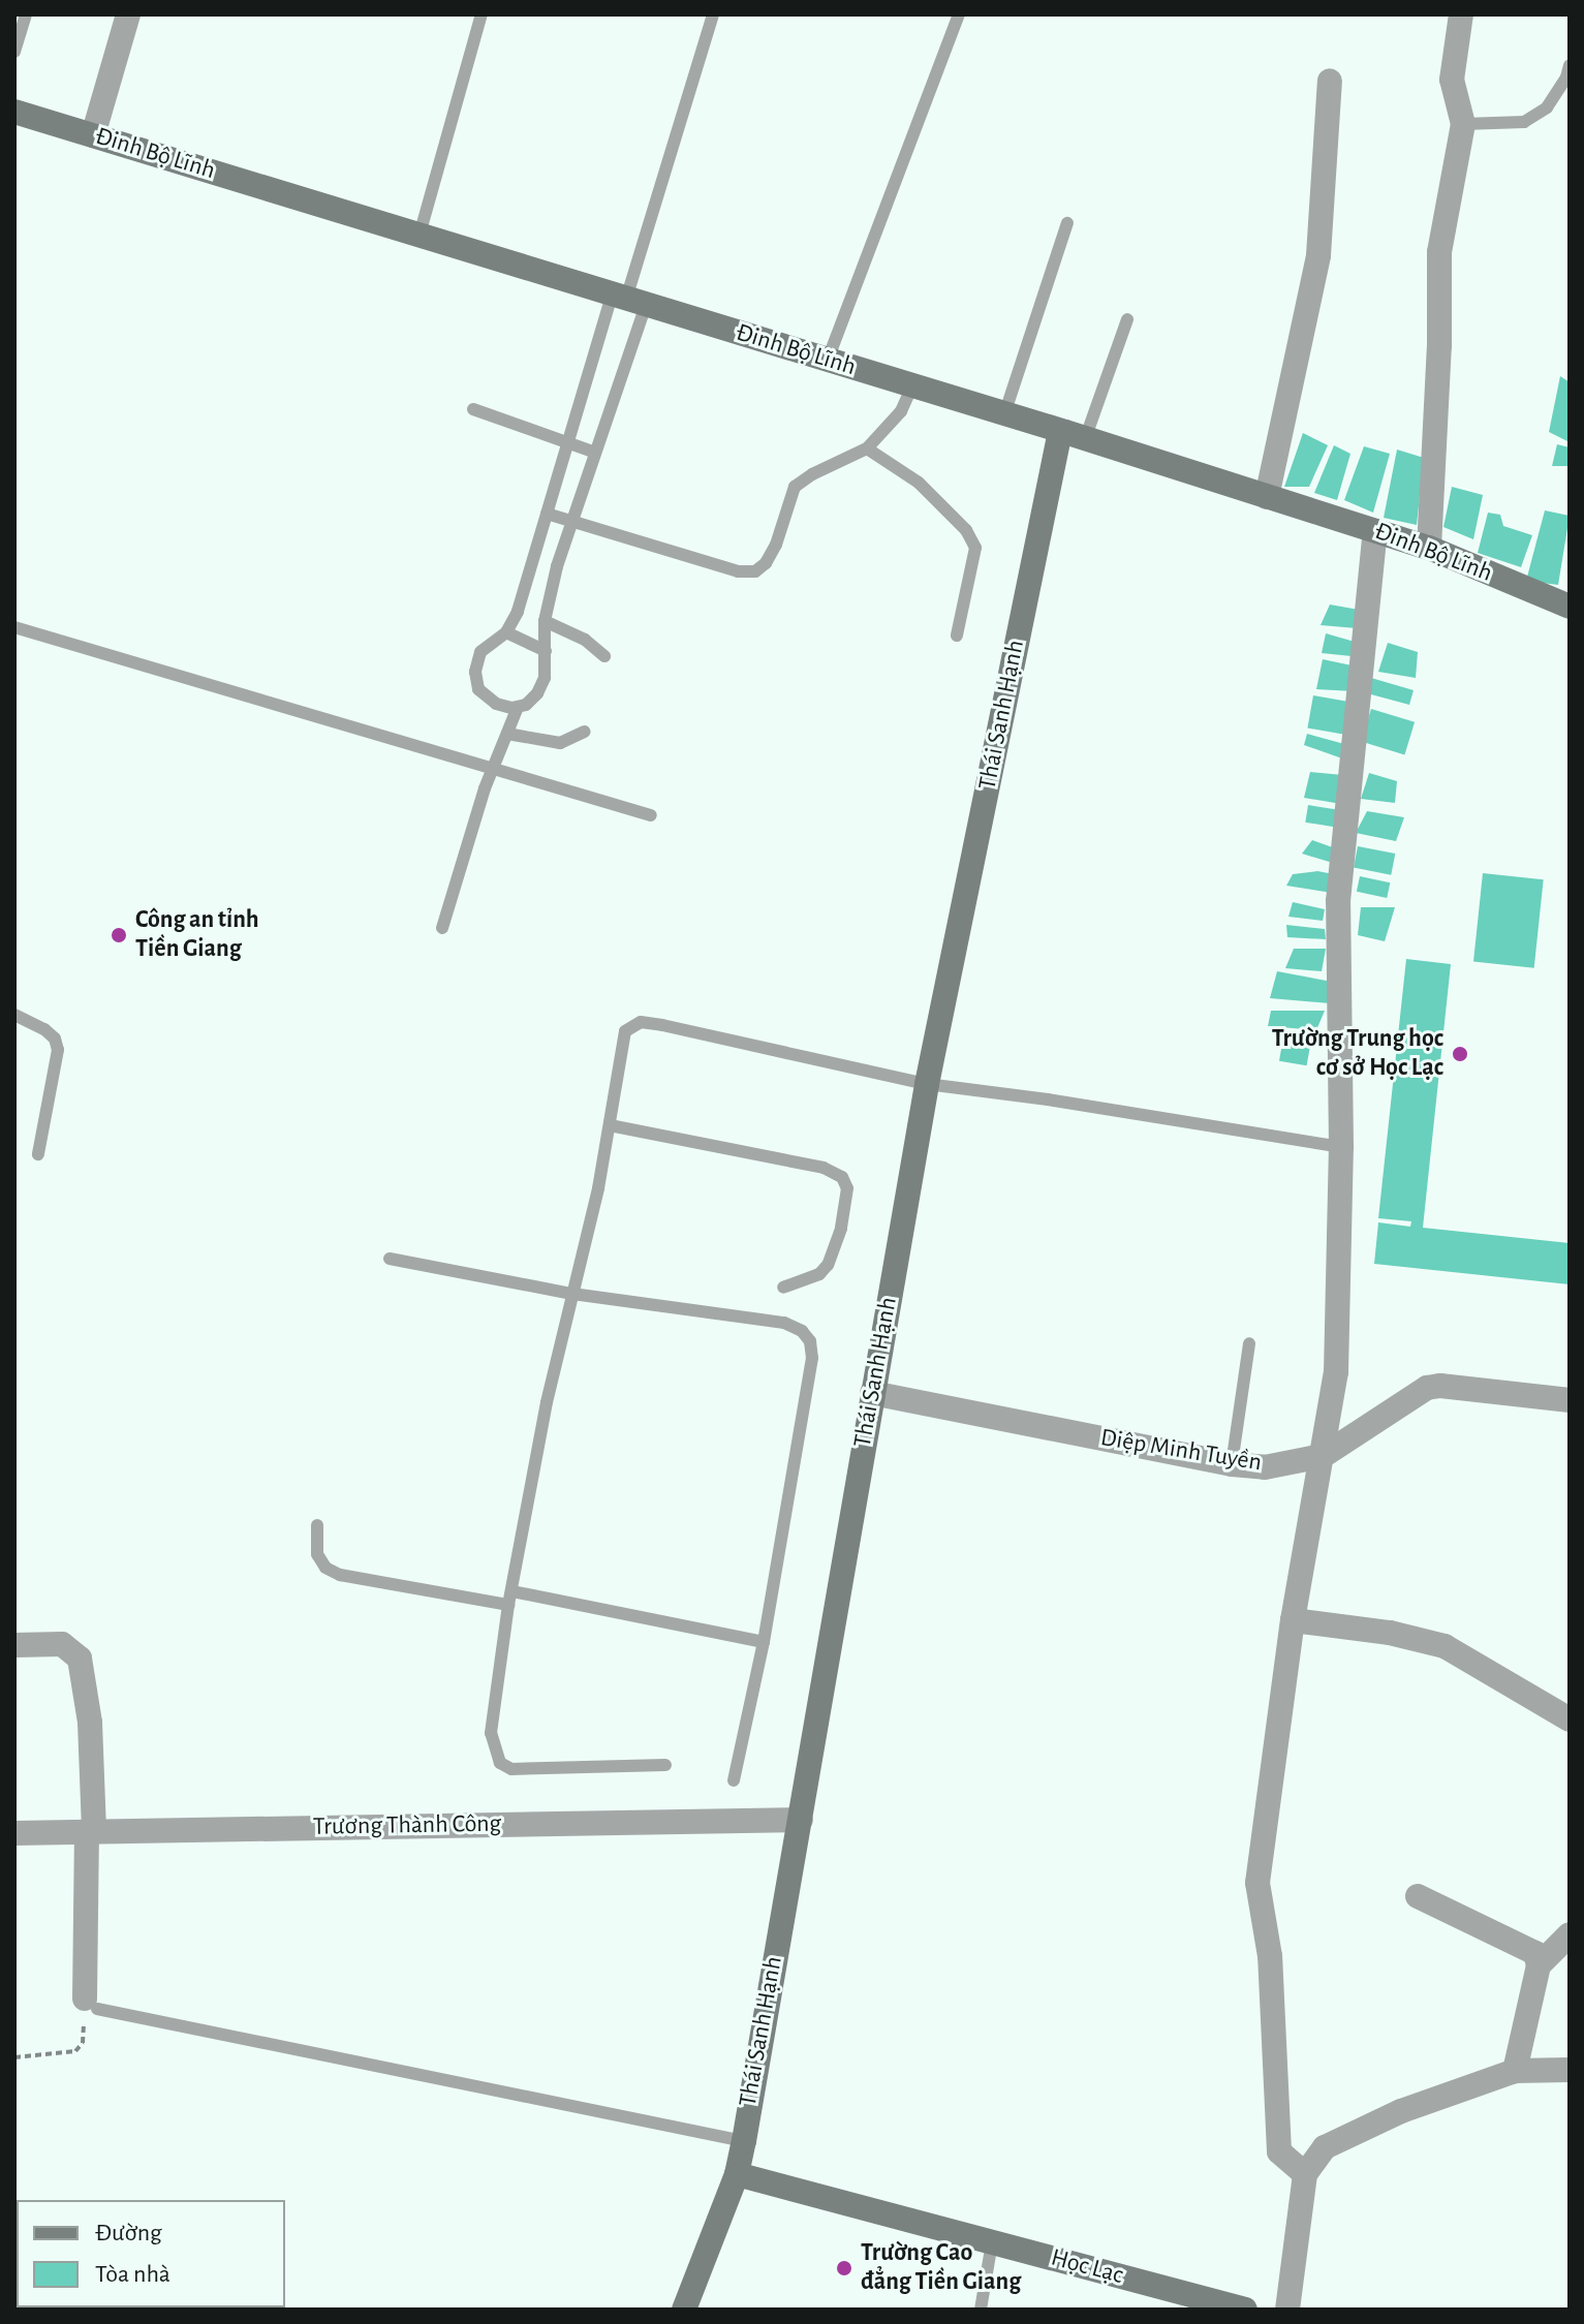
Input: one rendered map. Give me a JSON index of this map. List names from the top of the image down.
{
  "streets": {
    "street": [
      "Đinh Bộ Lĩnh",
      "Thái Sanh Hạnh",
      "Diệp Minh Tuyền",
      "Trương Thành Công",
      "Học Lạc"
    ]
  },
  "crossings": [
    ["Đinh Bộ Lĩnh", "Thái Sanh Hạnh"],
    ["Thái Sanh Hạnh", "Diệp Minh Tuyền"],
    ["Thái Sanh Hạnh", "Trương Thành Công"],
    ["Thái Sanh Hạnh", "Học Lạc"]
  ],
  "places": ["Công an tỉnh Tiền Giang", "Trường Trung học cơ sở Học Lạc", "Trường Cao đẳng Tiền Giang"],
  "legend": ["Đường", "Tòa nhà"]
}
